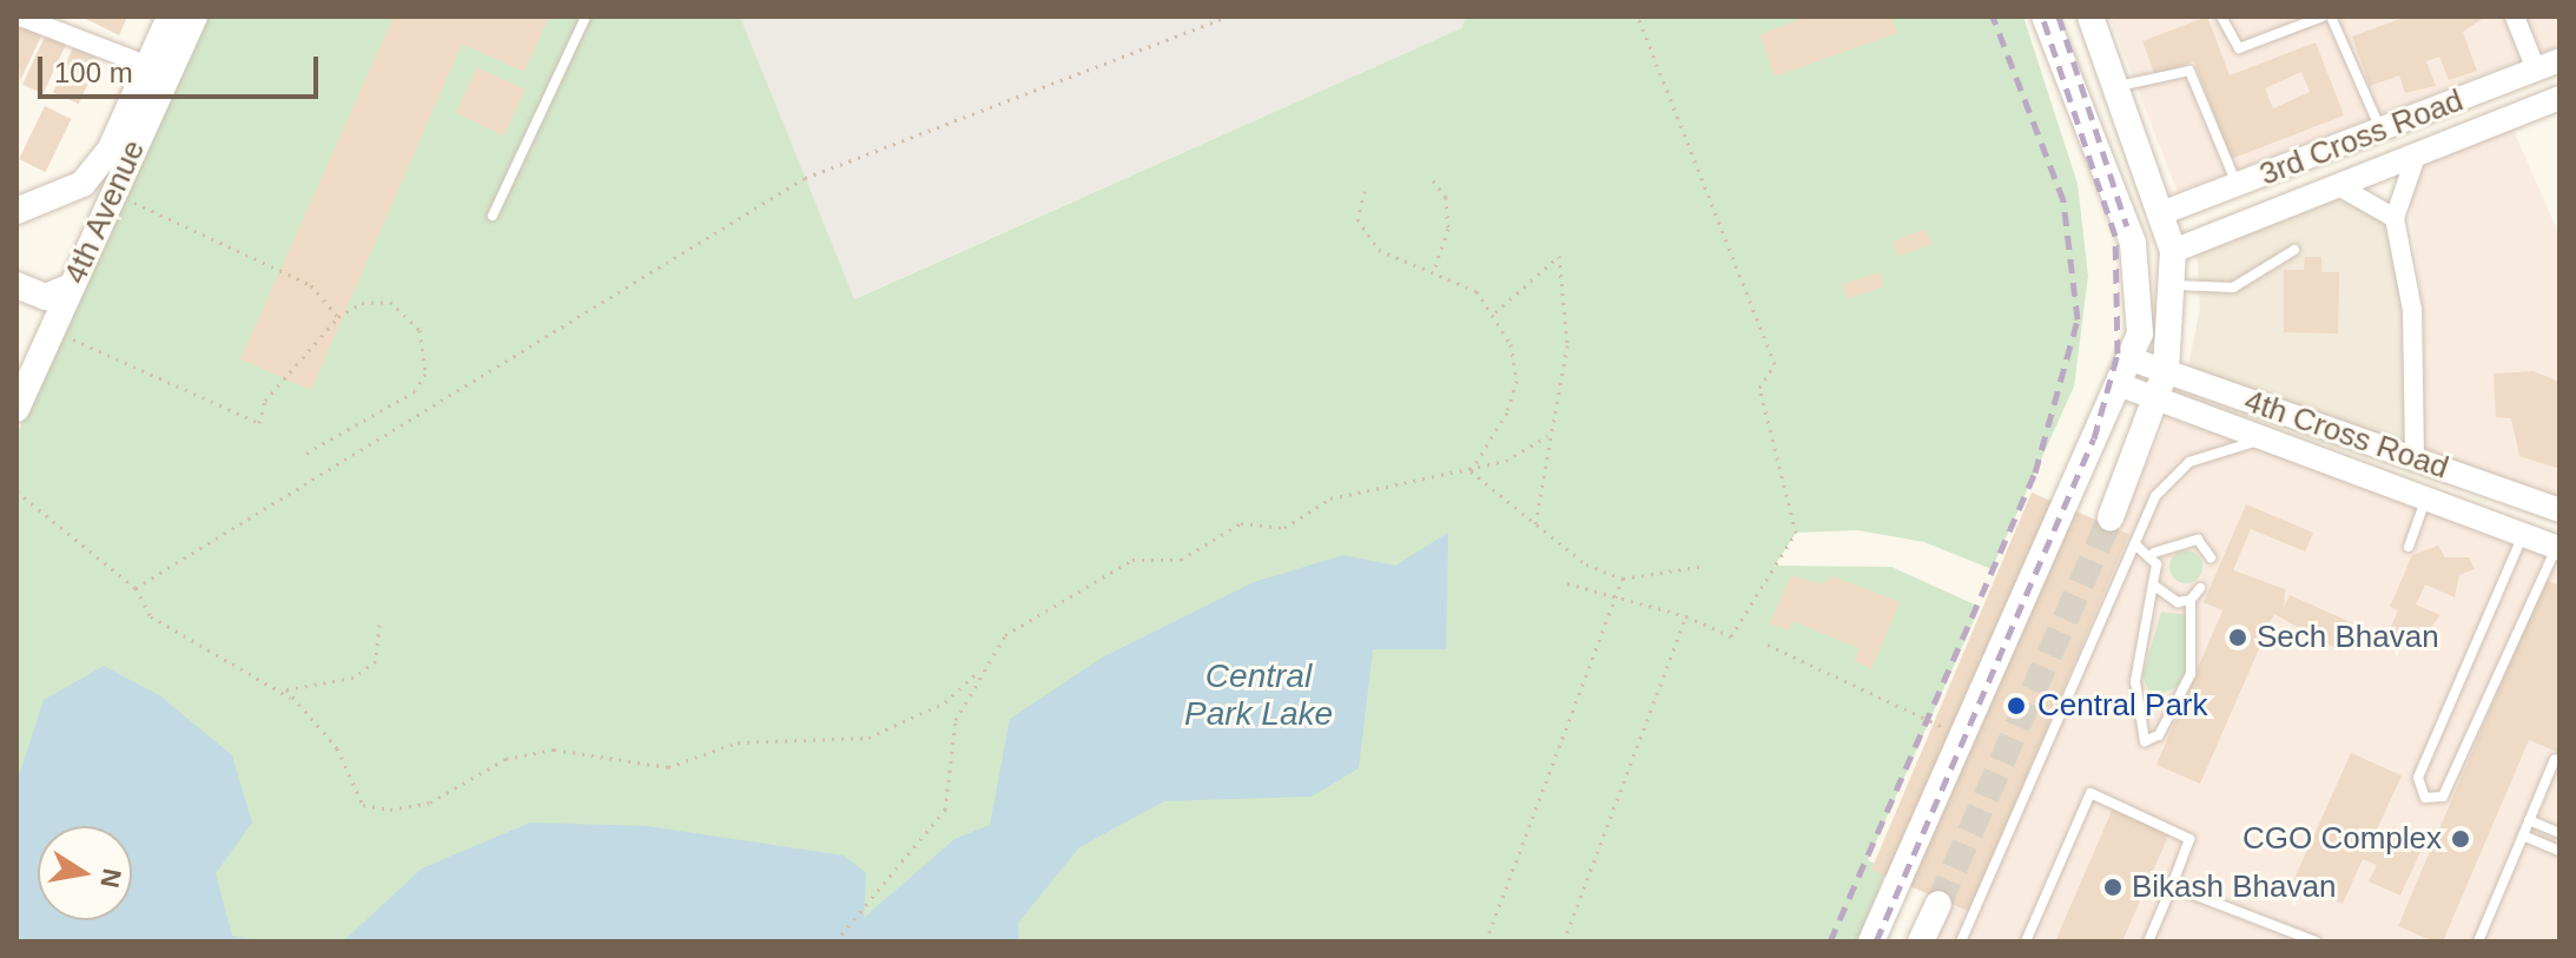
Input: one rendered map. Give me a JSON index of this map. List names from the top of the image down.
{
  "streets": {
    "main road": ["4th Avenue"],
    "street": ["3rd Cross Road", "4th Cross Road"]
  },
  "water": ["Central Park Lake"],
  "places": [
    "Sech Bhavan",
    "Central Park",
    "CGO Complex",
    "Bikash Bhavan"
  ],
  "scale_bar": "100 m",
  "north": "right"
}
